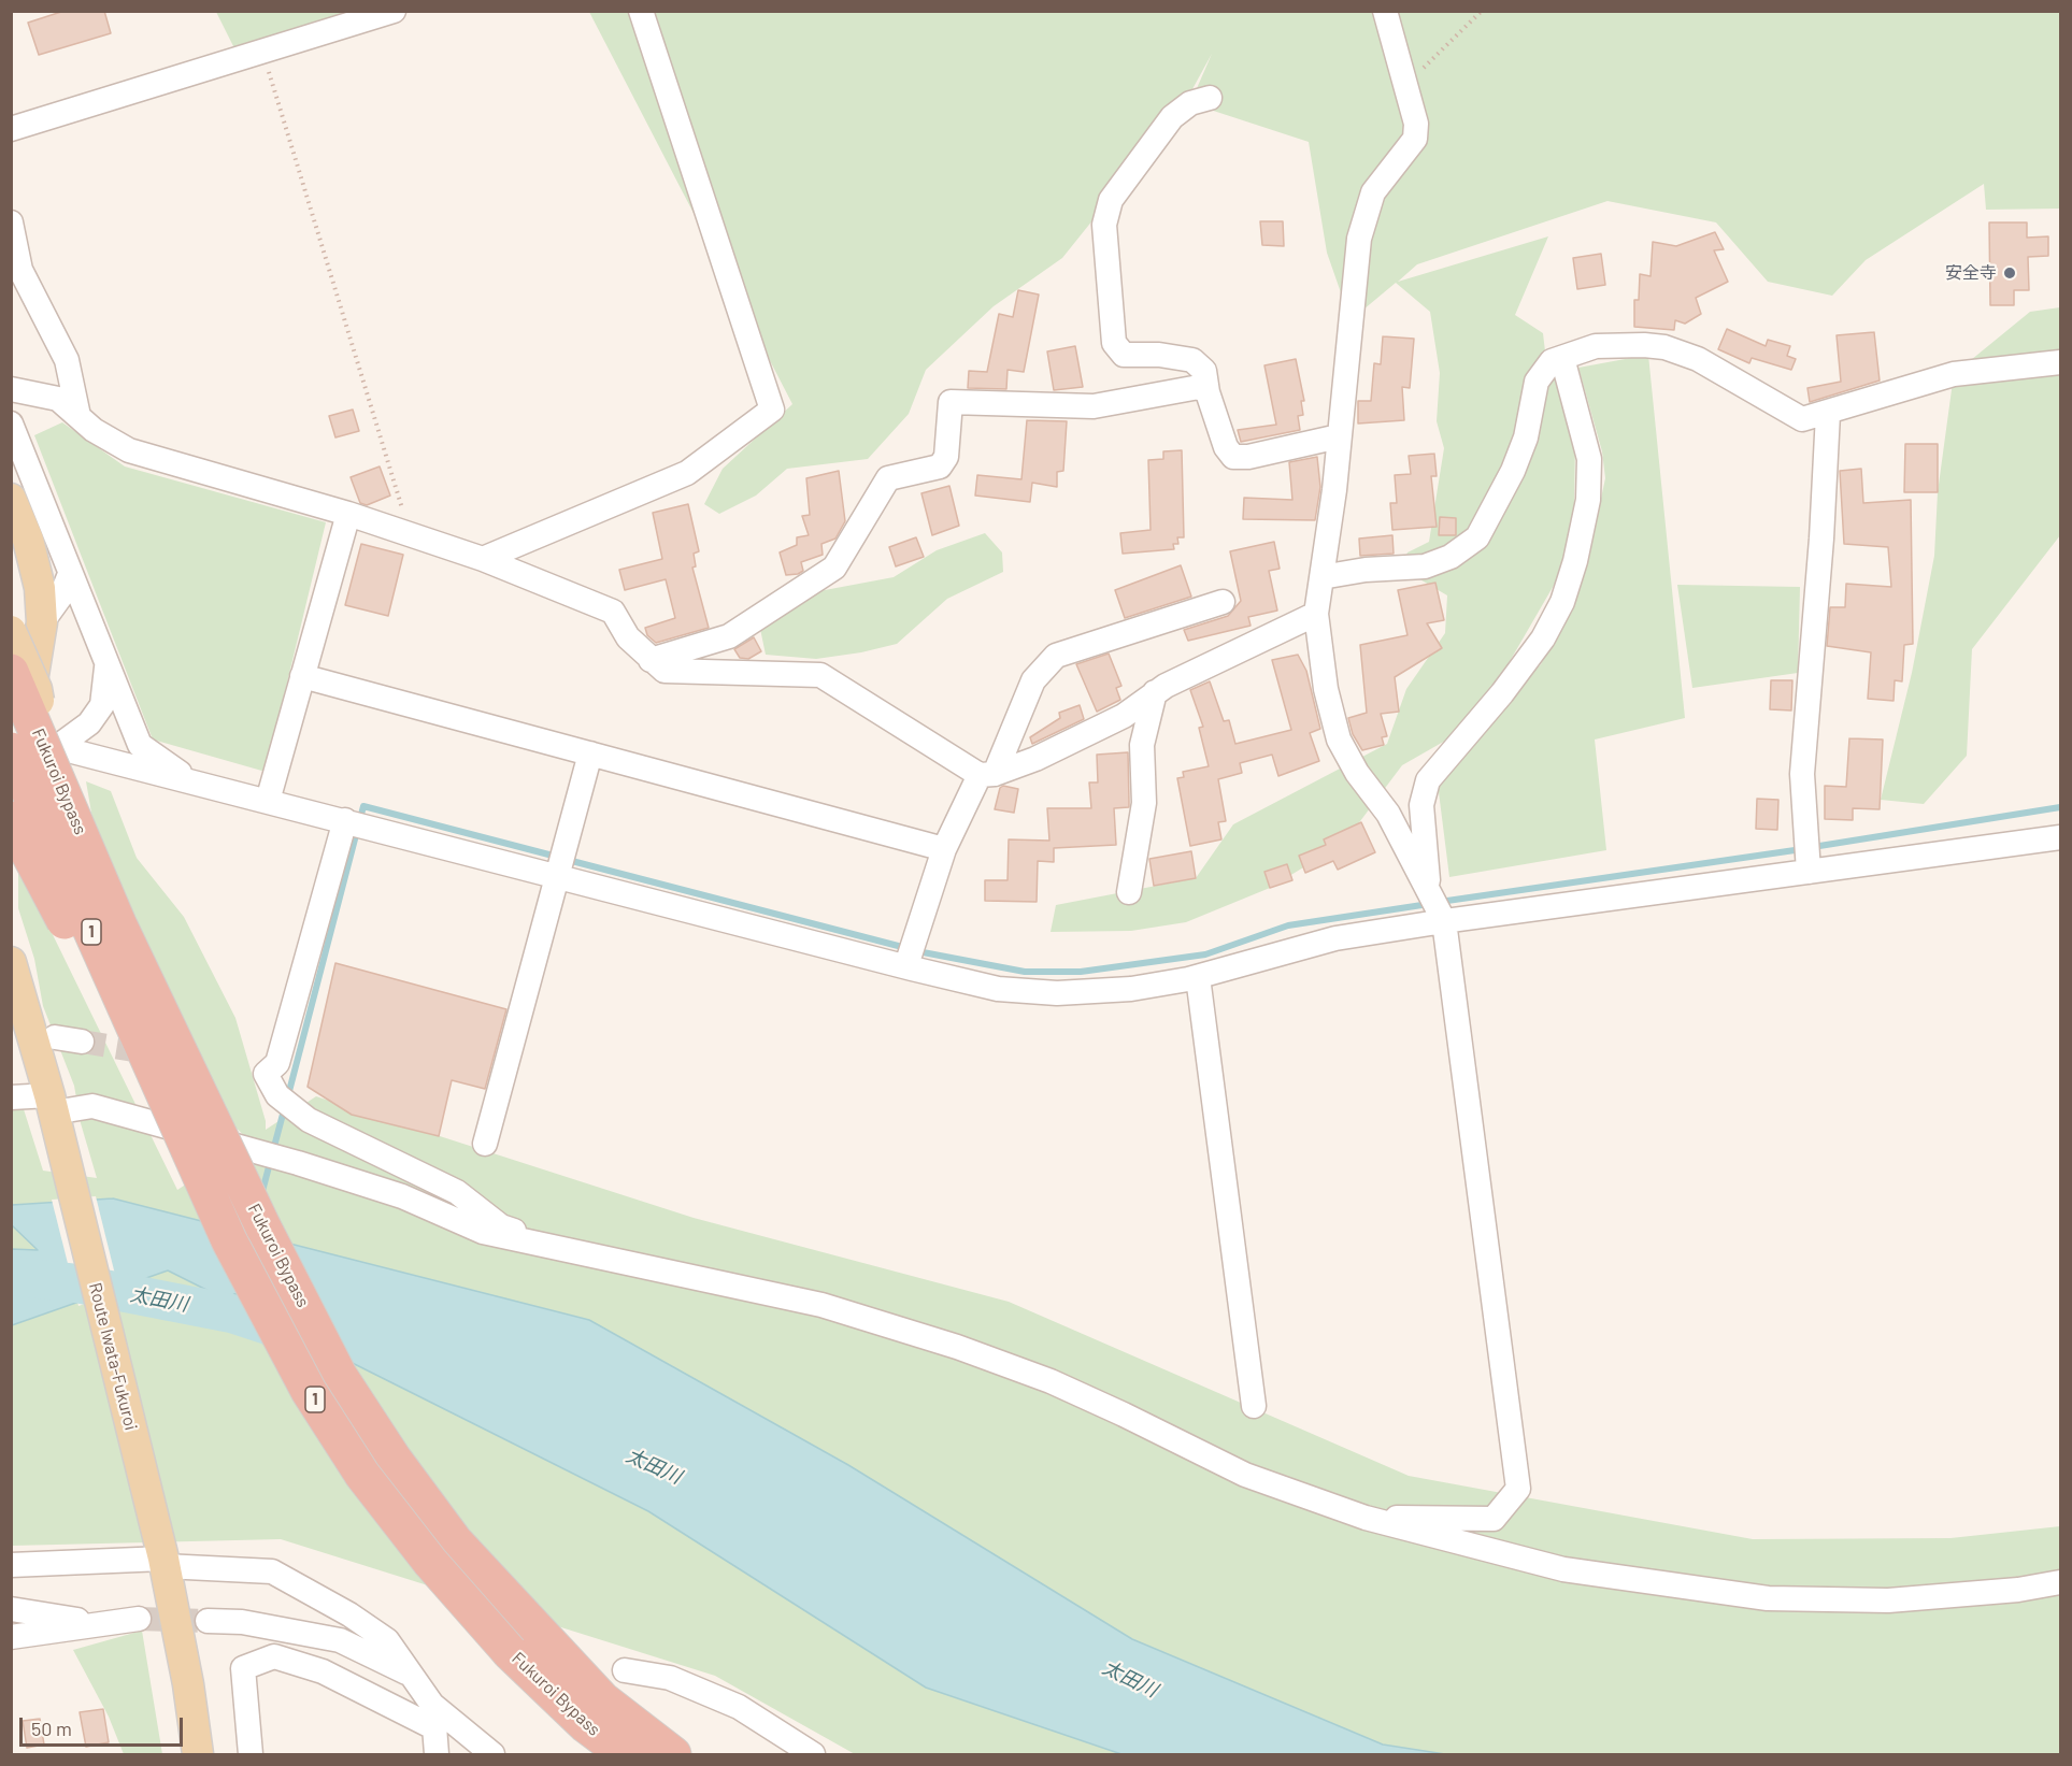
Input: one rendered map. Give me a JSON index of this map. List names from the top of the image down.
{
  "streets": {
    "highway": ["Fukuroi Bypass", "1"],
    "main road": ["Route Iwata-Fukuroi"]
  },
  "crossings": [
    ["Fukuroi Bypass", "1"]
  ],
  "water": ["太田川"],
  "places": ["安全寺"],
  "scale_bar": "50 m"
}
